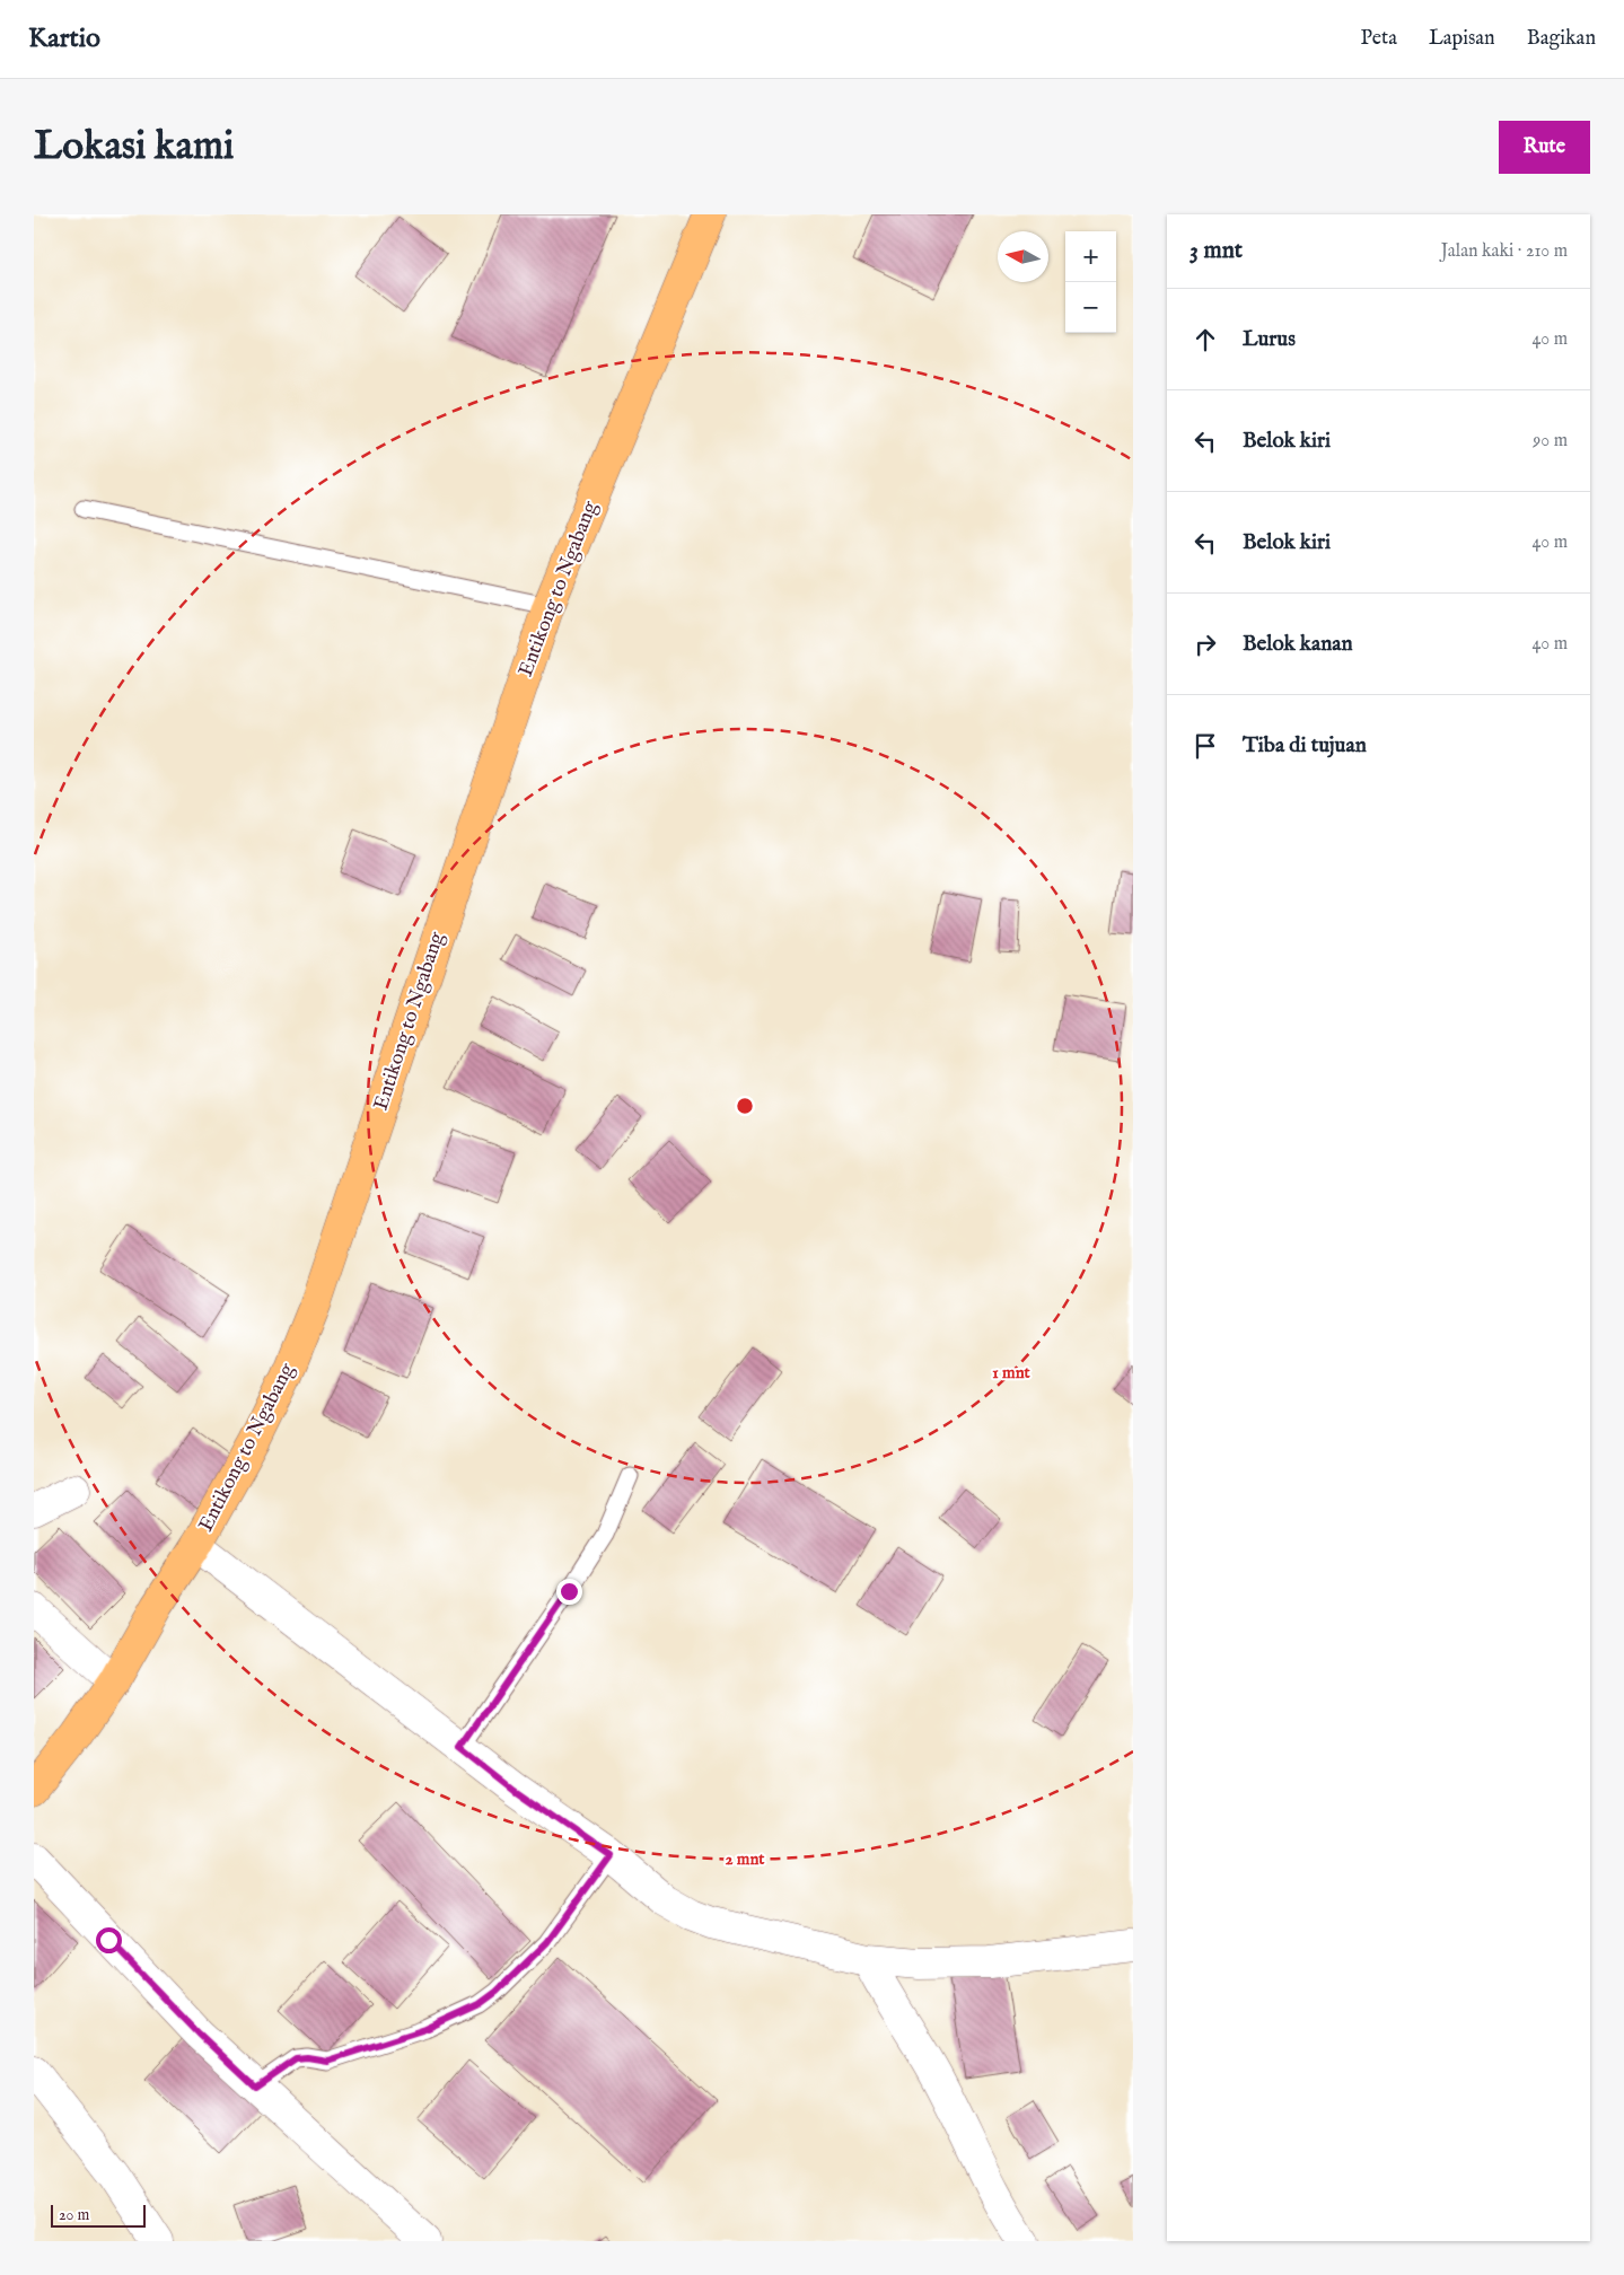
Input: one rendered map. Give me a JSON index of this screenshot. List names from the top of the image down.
{
  "streets": {
    "highway": ["Entikong to Ngabang"]
  },
  "scale_bar": "20 m",
  "north": "left",
  "page": {
    "header": "Kartio",
    "nav": ["Peta", "Lapisan", "Bagikan"],
    "buttons": "Rute",
    "title": "Lokasi kami",
    "heading": ["3 mnt", "Jalan kaki · 210 m"],
    "map_buttons": ["+", "−"],
    "list": [
      ["Lurus", "40 m"],
      ["Belok kiri", "90 m"],
      ["Belok kiri", "40 m"],
      ["Belok kanan", "40 m"],
      "Tiba di tujuan"
    ],
    "scale": "20 m"
  },
  "rings": ["1 mnt", "2 mnt"]
}
